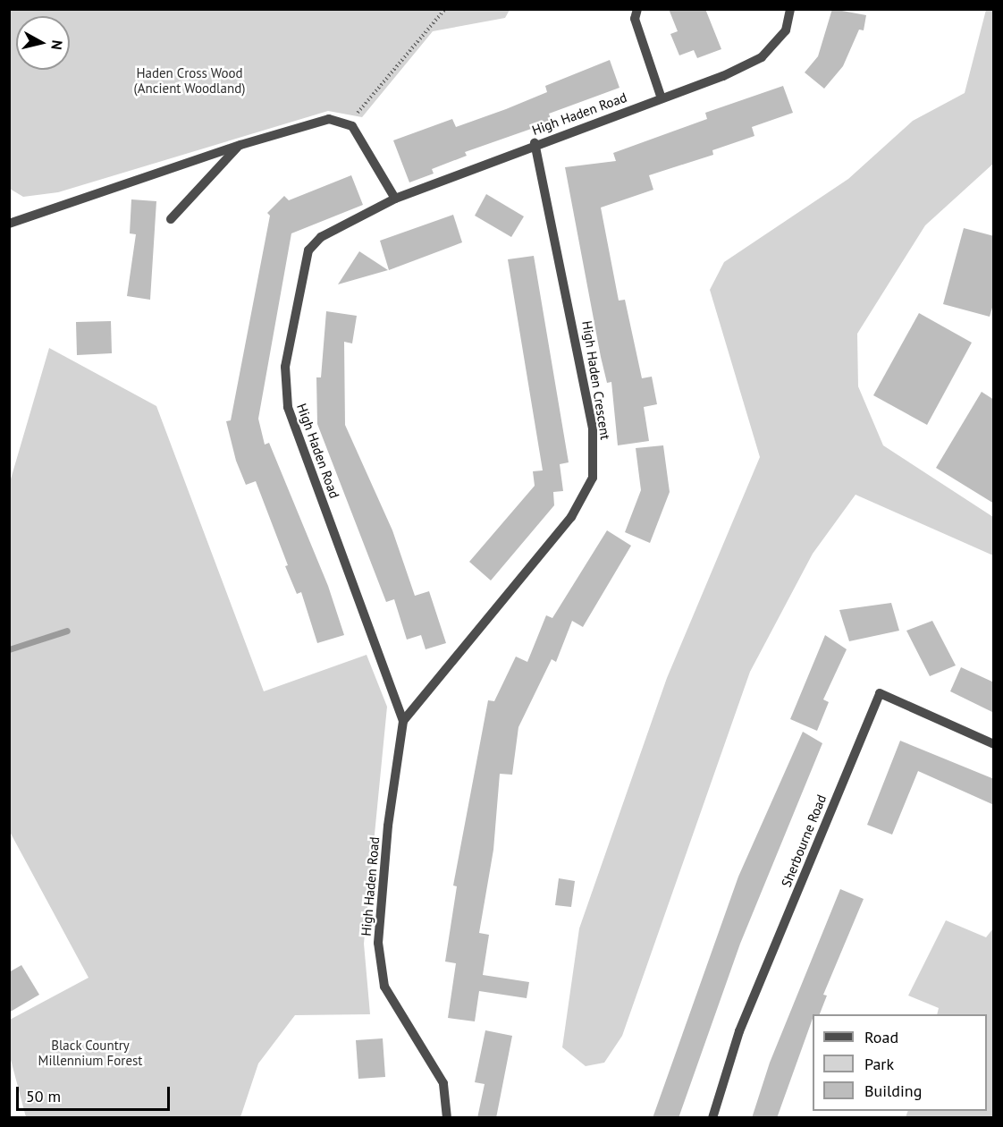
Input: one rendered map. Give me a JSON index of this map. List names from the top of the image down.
{
  "streets": {
    "street": ["High Haden Road", "High Haden Crescent", "Sherbourne Road"]
  },
  "crossings": [
    ["High Haden Road", "High Haden Crescent"]
  ],
  "parks": ["Haden Cross Wood (Ancient Woodland)", "Black Country Millennium Forest"],
  "legend": ["Road", "Park", "Building"],
  "scale_bar": "50 m",
  "north": "right"
}
